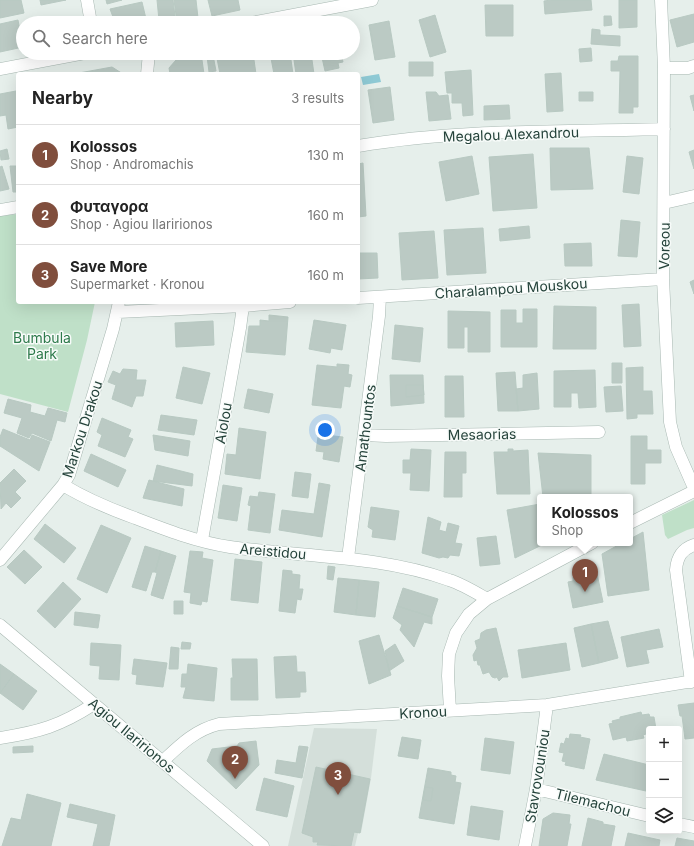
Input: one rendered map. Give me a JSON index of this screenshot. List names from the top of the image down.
{
  "streets": {
    "street": [
      "Megalou Alexandrou",
      "Voreou",
      "Charalampou Mouskou",
      "Aiolou",
      "Amathountos",
      "Markou Drakou",
      "Mesaorias",
      "Areistidou",
      "Kronou",
      "Agiou Ilaririonos",
      "Stavrovouniou",
      "Tilemachou"
    ]
  },
  "crossings": [
    ["Megalou Alexandrou", "Voreou"],
    ["Voreou", "Charalampou Mouskou"],
    ["Charalampou Mouskou", "Amathountos"],
    ["Aiolou", "Areistidou"],
    ["Amathountos", "Mesaorias"],
    ["Amathountos", "Areistidou"],
    ["Markou Drakou", "Areistidou"],
    ["Kronou", "Agiou Ilaririonos"],
    ["Kronou", "Stavrovouniou"],
    ["Stavrovouniou", "Tilemachou"]
  ],
  "parks": ["Bumbula Park"],
  "page": {
    "search": "Search here",
    "heading": ["Nearby", "3 results"],
    "list": [
      {
        "mark": "1",
        "name": "Kolossos",
        "note": "Shop · Andromachis",
        "value": "130 m"
      },
      {
        "mark": "2",
        "name": "Φυταγορα",
        "note": "Shop · Agiou Ilaririonos",
        "value": "160 m"
      },
      {
        "mark": "3",
        "name": "Save More",
        "note": "Supermarket · Kronou",
        "value": "160 m"
      }
    ],
    "popup": ["Kolossos", "Shop"],
    "pins": ["1", "2", "3"],
    "map_buttons": ["+", "−"]
  }
}
